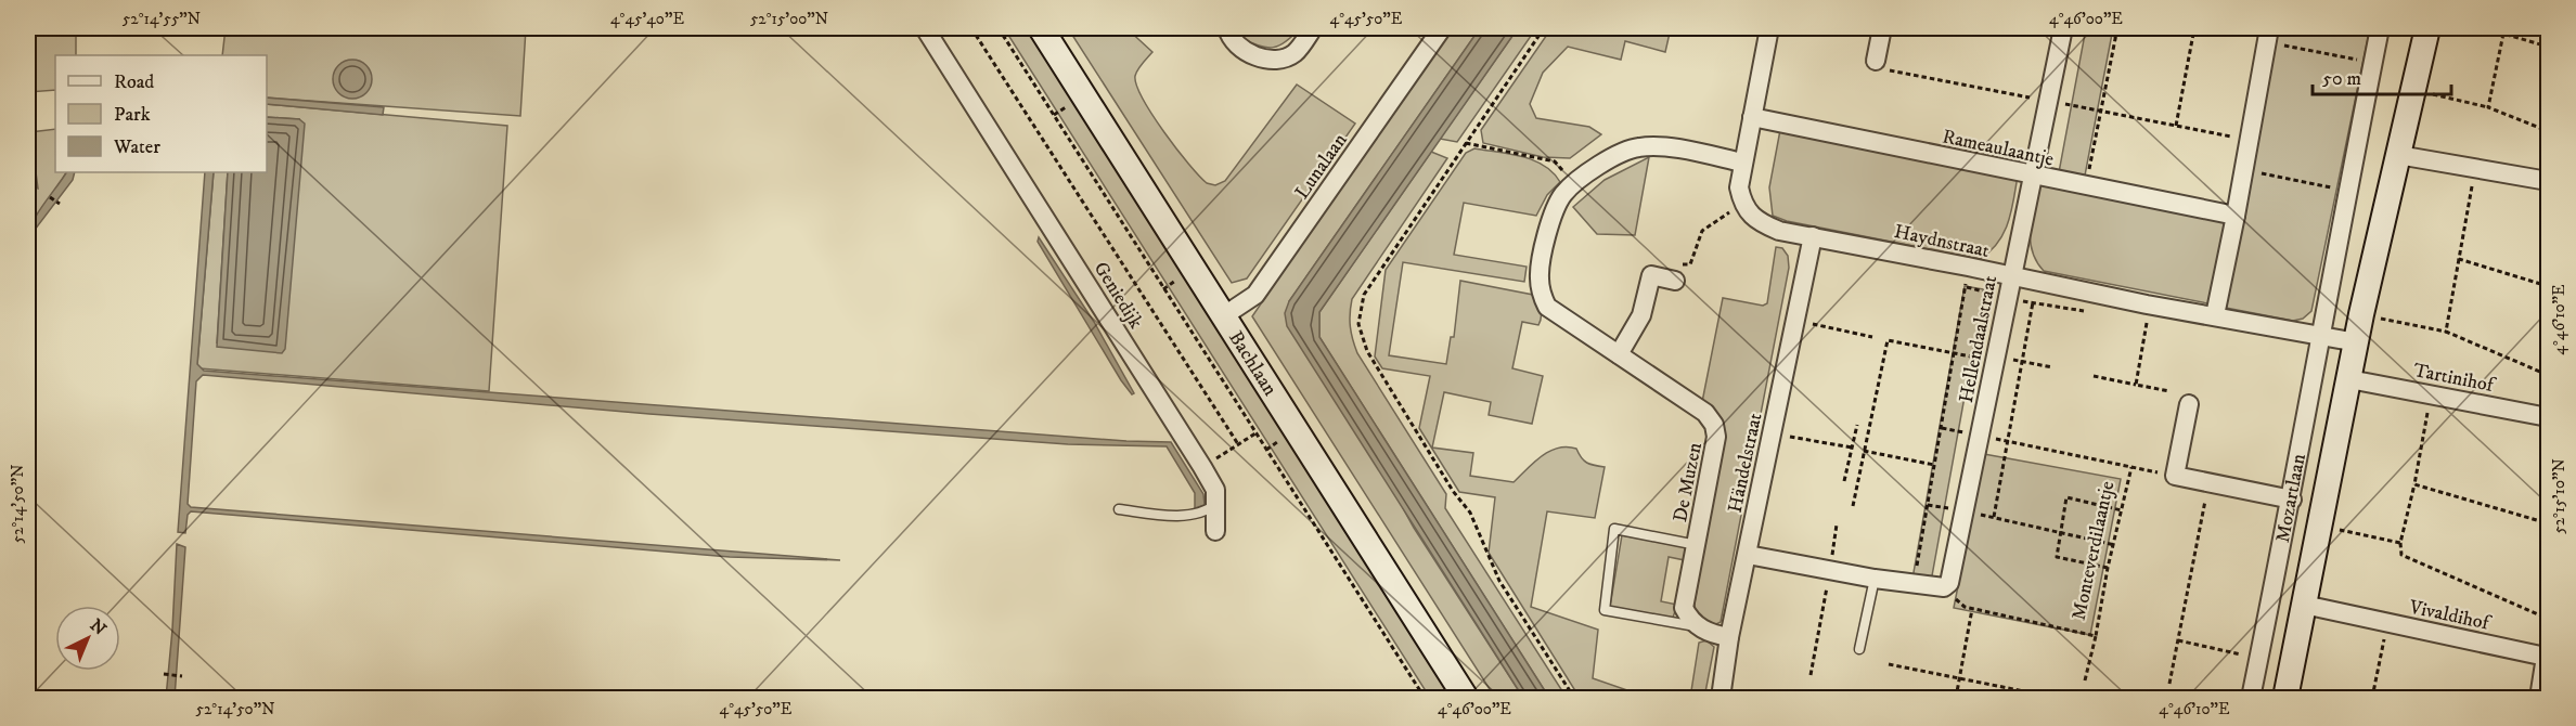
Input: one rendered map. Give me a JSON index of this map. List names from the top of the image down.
{
  "streets": {
    "main road": ["Bachlaan", "Mozartlaan"],
    "street": [
      "Rameaulaantje",
      "Lunalaan",
      "Haydnstraat",
      "Geniedijk",
      "Hellendaalstraat",
      "Tartinihof",
      "Händelstraat",
      "De Muzen",
      "Vivaldihof"
    ],
    "path": ["Monteverdilaantje"]
  },
  "crossings": [
    ["Rameaulaantje", "Hellendaalstraat"],
    ["Lunalaan", "Bachlaan"],
    ["Haydnstraat", "Hellendaalstraat"],
    ["Haydnstraat", "Händelstraat"],
    ["Haydnstraat", "Mozartlaan"],
    ["Hellendaalstraat", "Monteverdilaantje"],
    ["Tartinihof", "Mozartlaan"],
    ["Mozartlaan", "Vivaldihof"]
  ],
  "legend": ["Road", "Park", "Water"],
  "scale_bar": "50 m",
  "north": "top right",
  "coordinates": [
    "52°14'55\"N",
    "4°45'40\"E",
    "52°15'00\"N",
    "4°45'50\"E",
    "4°46'00\"E",
    "4°46'10\"E",
    "52°15'10\"N",
    "52°14'50\"N"
  ]
}
